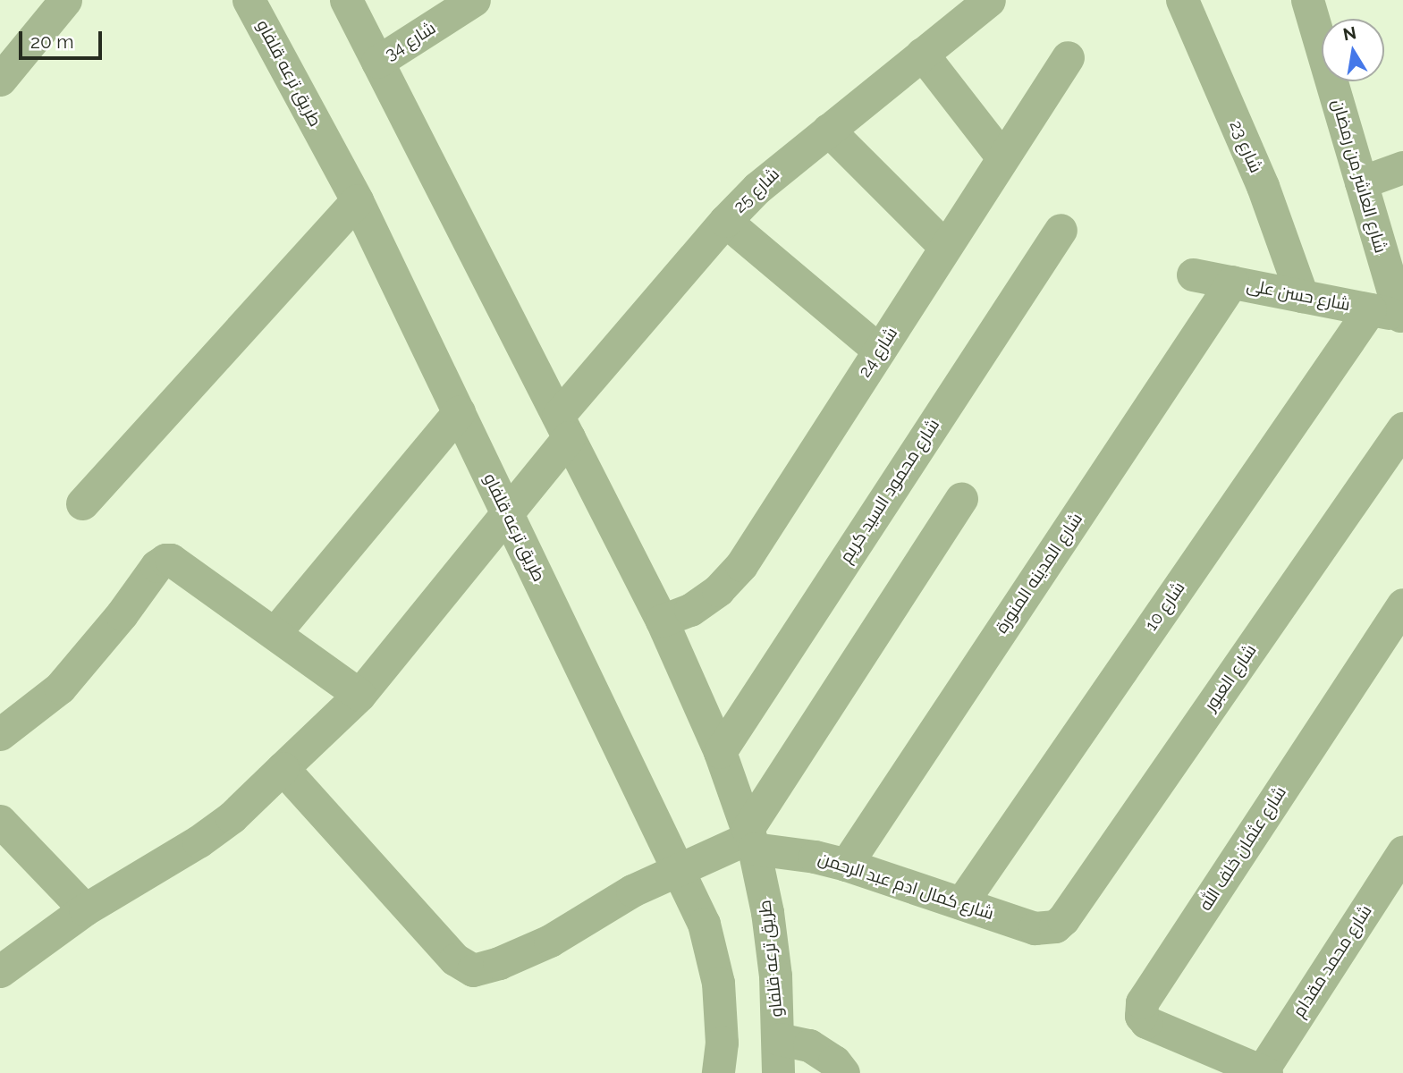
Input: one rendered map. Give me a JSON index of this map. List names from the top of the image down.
{
  "streets": {
    "street": [
      "شارع 34",
      "طريق ترعه قلفاو",
      "شارع 23",
      "شارع العاشر من رمضان",
      "شارع 25",
      "شارع حسن على",
      "شارع 24",
      "شارع محمود السيد كريم",
      "شارع المدينه المنورة",
      "شارع 10",
      "شارع العبور",
      "شارع عثمان خلف الله",
      "شارع كمال ادم عبد الرحمن",
      "شارع محمد مقدام"
    ]
  },
  "crossings": [
    ["شارع 34", "طريق ترعه قلفاو"],
    ["طريق ترعه قلفاو", "شارع 25"],
    ["طريق ترعه قلفاو", "شارع 24"],
    ["طريق ترعه قلفاو", "شارع محمود السيد كريم"],
    ["طريق ترعه قلفاو", "شارع كمال ادم عبد الرحمن"],
    ["شارع 23", "شارع حسن على"],
    ["شارع العاشر من رمضان", "شارع حسن على"],
    ["شارع العاشر من رمضان", "شارع 10"],
    ["شارع حسن على", "شارع المدينه المنورة"],
    ["شارع حسن على", "شارع 10"],
    ["شارع المدينه المنورة", "شارع كمال ادم عبد الرحمن"],
    ["شارع 10", "شارع كمال ادم عبد الرحمن"],
    ["شارع العبور", "شارع كمال ادم عبد الرحمن"]
  ],
  "scale_bar": "20 m",
  "north": "top"
}
